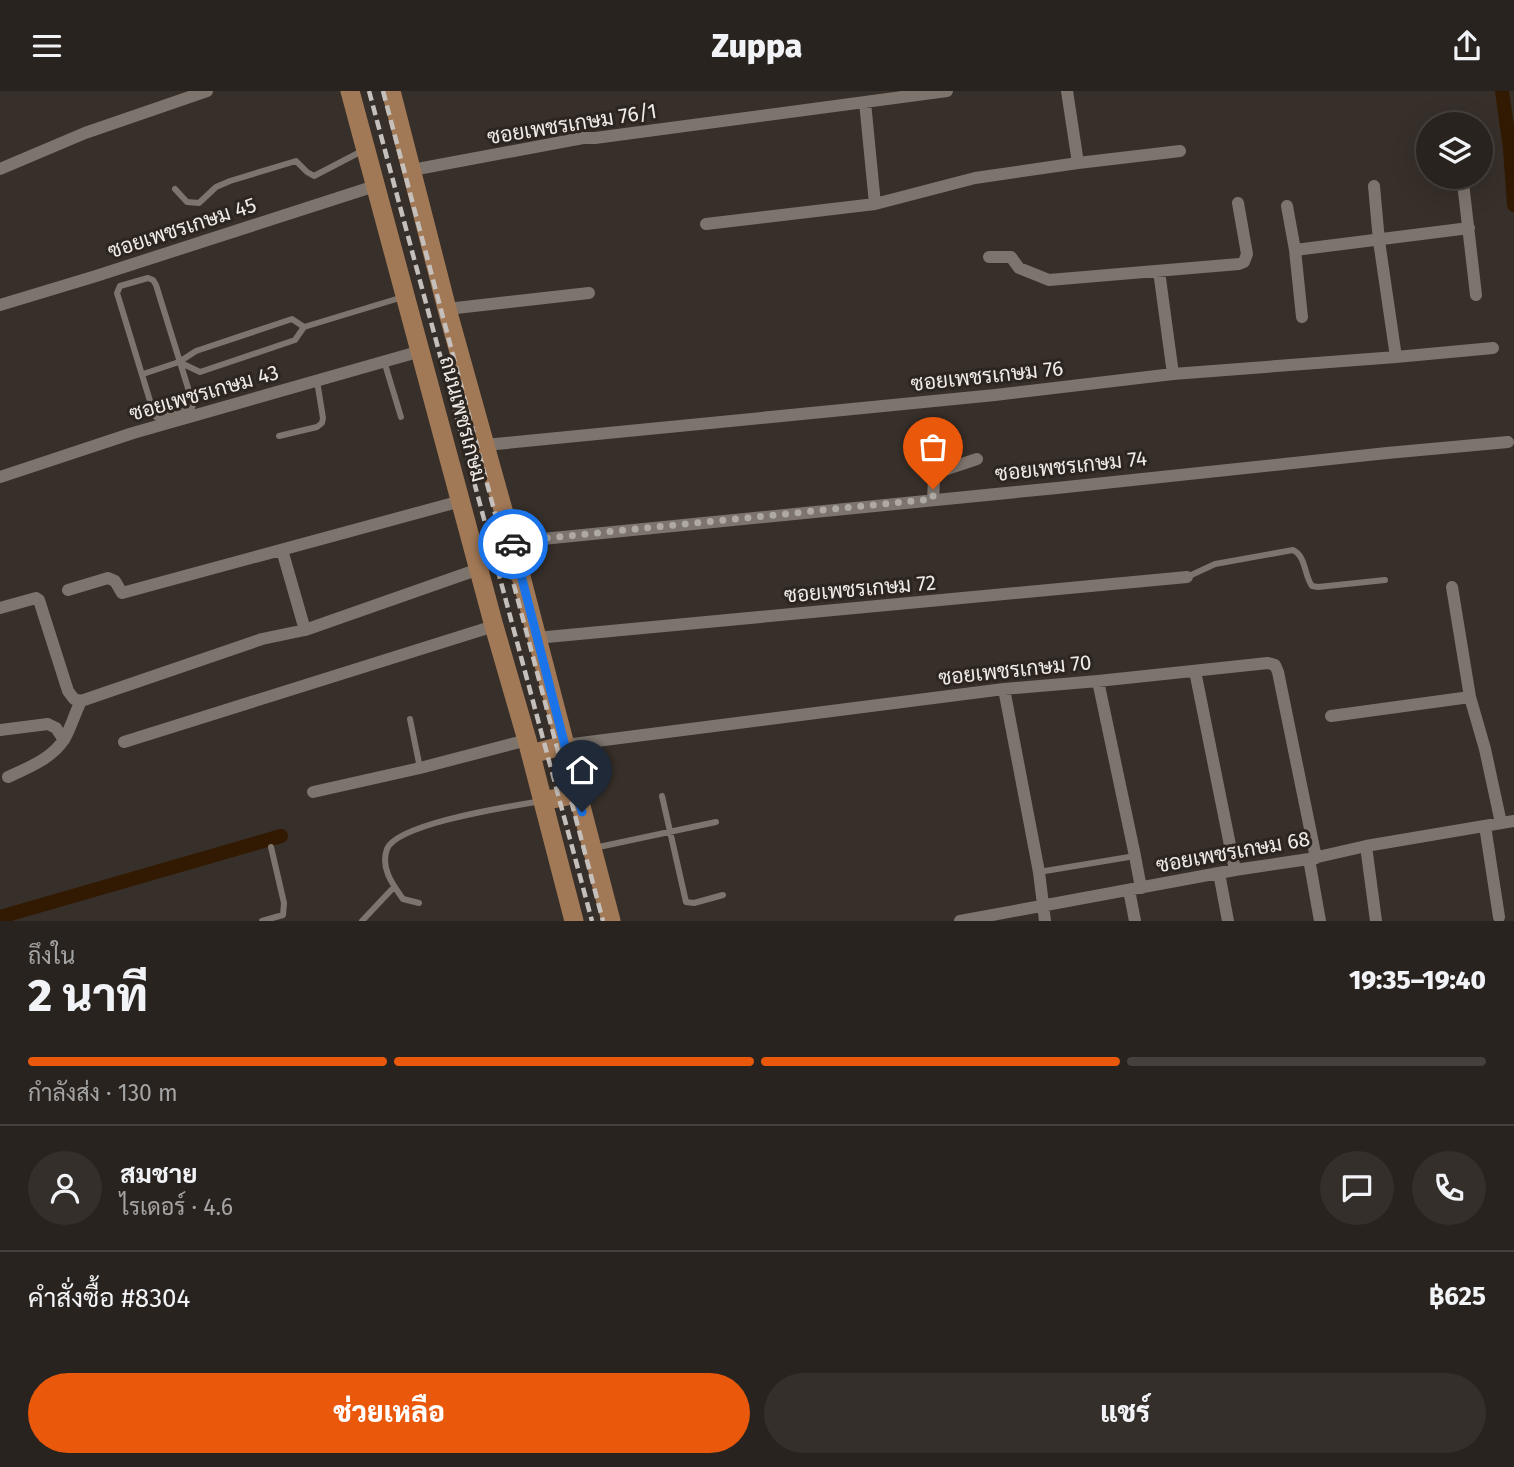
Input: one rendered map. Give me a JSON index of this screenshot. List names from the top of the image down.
{
  "streets": {
    "main road": ["ถนนเพชรเกษม"],
    "street": [
      "ซอยเพชรเกษม 76/1",
      "ซอยเพชรเกษม 45",
      "ซอยเพชรเกษม 76",
      "ซอยเพชรเกษม 43",
      "ซอยเพชรเกษม 74",
      "ซอยเพชรเกษม 72",
      "ซอยเพชรเกษม 70",
      "ซอยเพชรเกษม 68"
    ]
  },
  "crossings": [
    ["ซอยเพชรเกษม 76/1", "ถนนเพชรเกษม"],
    ["ซอยเพชรเกษม 45", "ถนนเพชรเกษม"],
    ["ซอยเพชรเกษม 76", "ถนนเพชรเกษม"],
    ["ซอยเพชรเกษม 43", "ถนนเพชรเกษม"],
    ["ถนนเพชรเกษม", "ซอยเพชรเกษม 74"],
    ["ถนนเพชรเกษม", "ซอยเพชรเกษม 72"],
    ["ถนนเพชรเกษม", "ซอยเพชรเกษม 70"],
    ["ซอยเพชรเกษม 70", "ซอยเพชรเกษม 68"]
  ],
  "page": {
    "header": "Zuppa",
    "heading": ["2 นาที", "ถึงใน", "19:35–19:40"],
    "panel": [
      "สมชาย",
      "ไรเดอร์ · 4.6",
      "คำสั่งซื้อ #8304",
      "฿625"
    ],
    "bar": "กำลังส่ง · 130 m",
    "buttons": ["ช่วยเหลือ", "แชร์"]
  }
}
